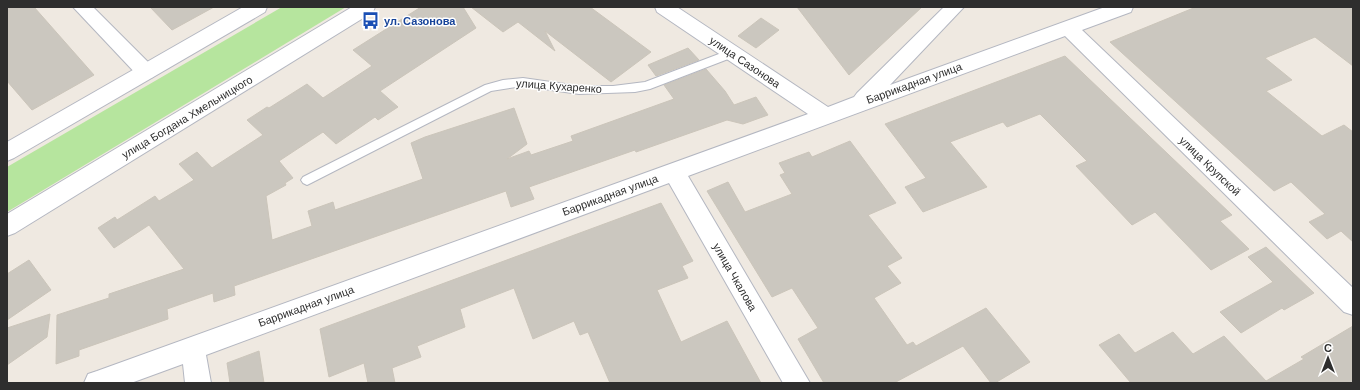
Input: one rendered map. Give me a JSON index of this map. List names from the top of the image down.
{
  "streets": {
    "street": [
      "улица Сазонова",
      "Баррикадная улица",
      "улица Богдана Хмельницкого",
      "улица Крупской",
      "улица Чкалова"
    ],
    "lane": ["улица Кухаренко"]
  },
  "crossings": [
    ["улица Сазонова", "Баррикадная улица"],
    ["улица Сазонова", "улица Кухаренко"],
    ["Баррикадная улица", "улица Крупской"],
    ["Баррикадная улица", "улица Чкалова"]
  ],
  "places": {
    "bus stop": ["ул. Сазонова"]
  },
  "north": "top"
}
